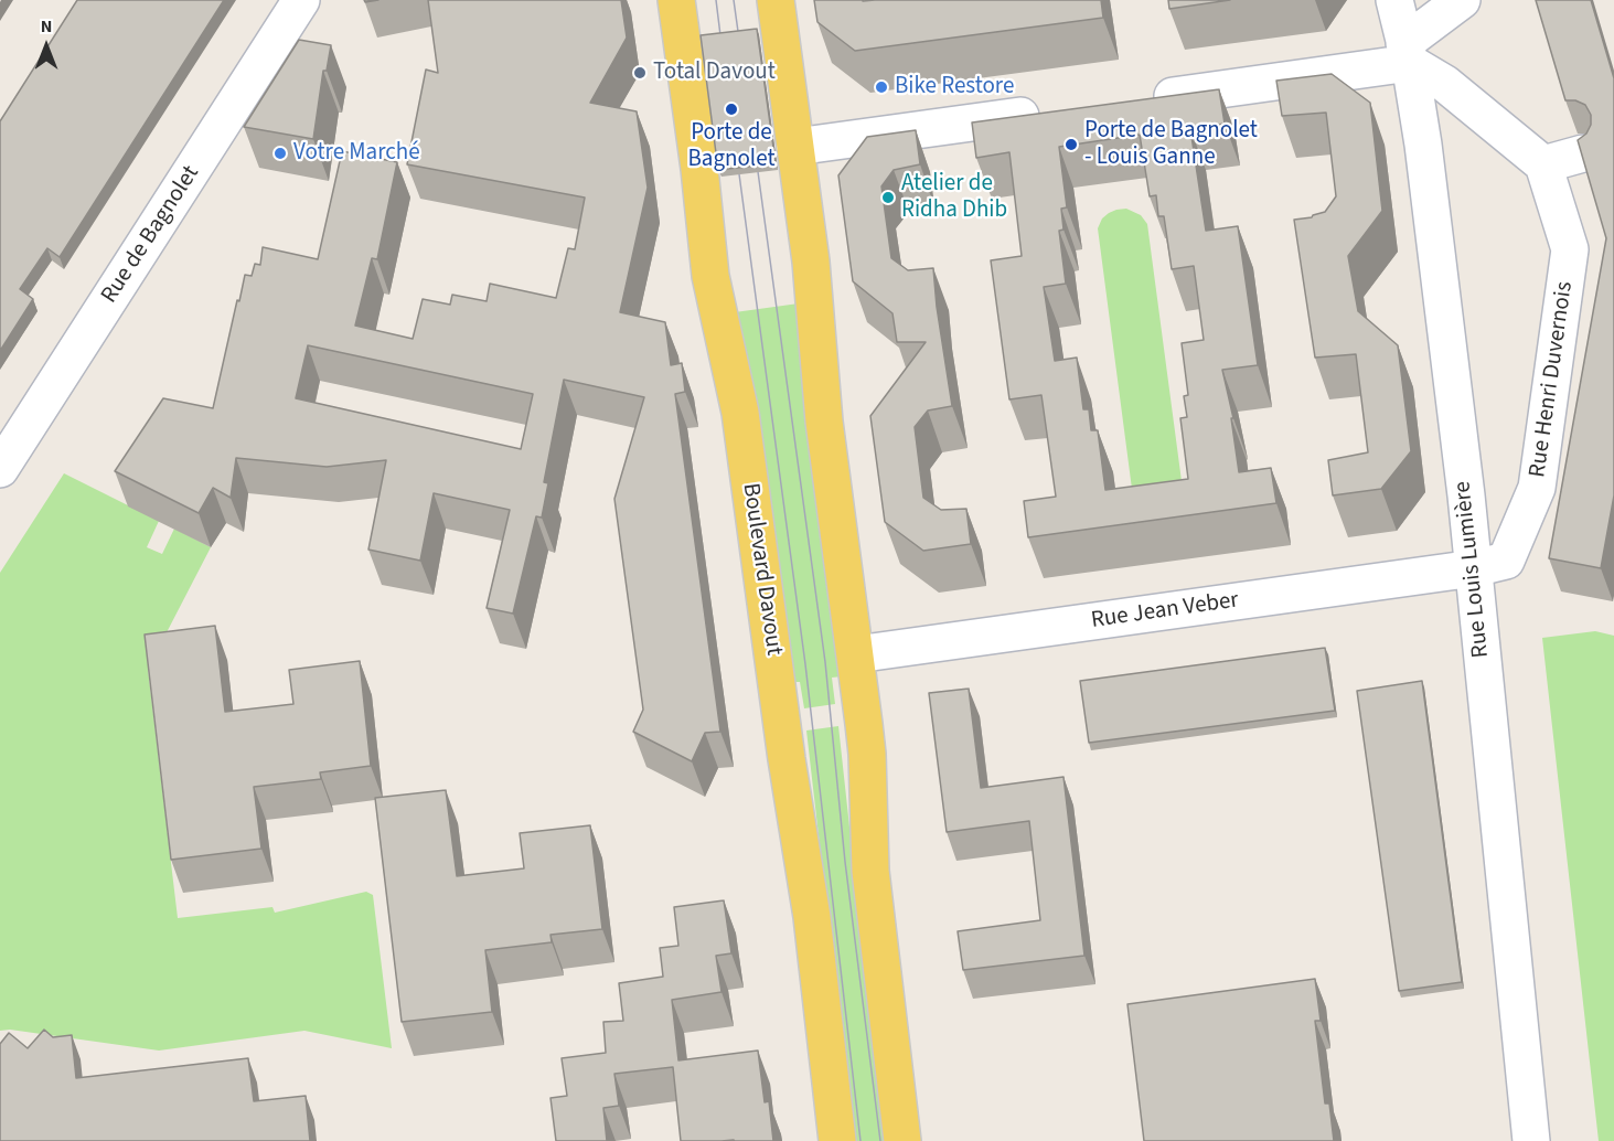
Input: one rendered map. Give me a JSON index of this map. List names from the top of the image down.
{
  "streets": {
    "main road": ["Boulevard Davout"],
    "street": [
      "Rue de Bagnolet",
      "Rue Henri Duvernois",
      "Rue Louis Lumière",
      "Rue Jean Veber"
    ]
  },
  "crossings": [
    ["Rue Henri Duvernois", "Rue Louis Lumière"],
    ["Rue Henri Duvernois", "Rue Jean Veber"],
    ["Rue Louis Lumière", "Rue Jean Veber"]
  ],
  "places": [
    "Total Davout",
    "Bike Restore",
    "Porte de Bagnolet",
    "Porte de Bagnolet - Louis Ganne",
    "Votre Marché",
    "Atelier de Ridha Dhib"
  ],
  "north": "top"
}
